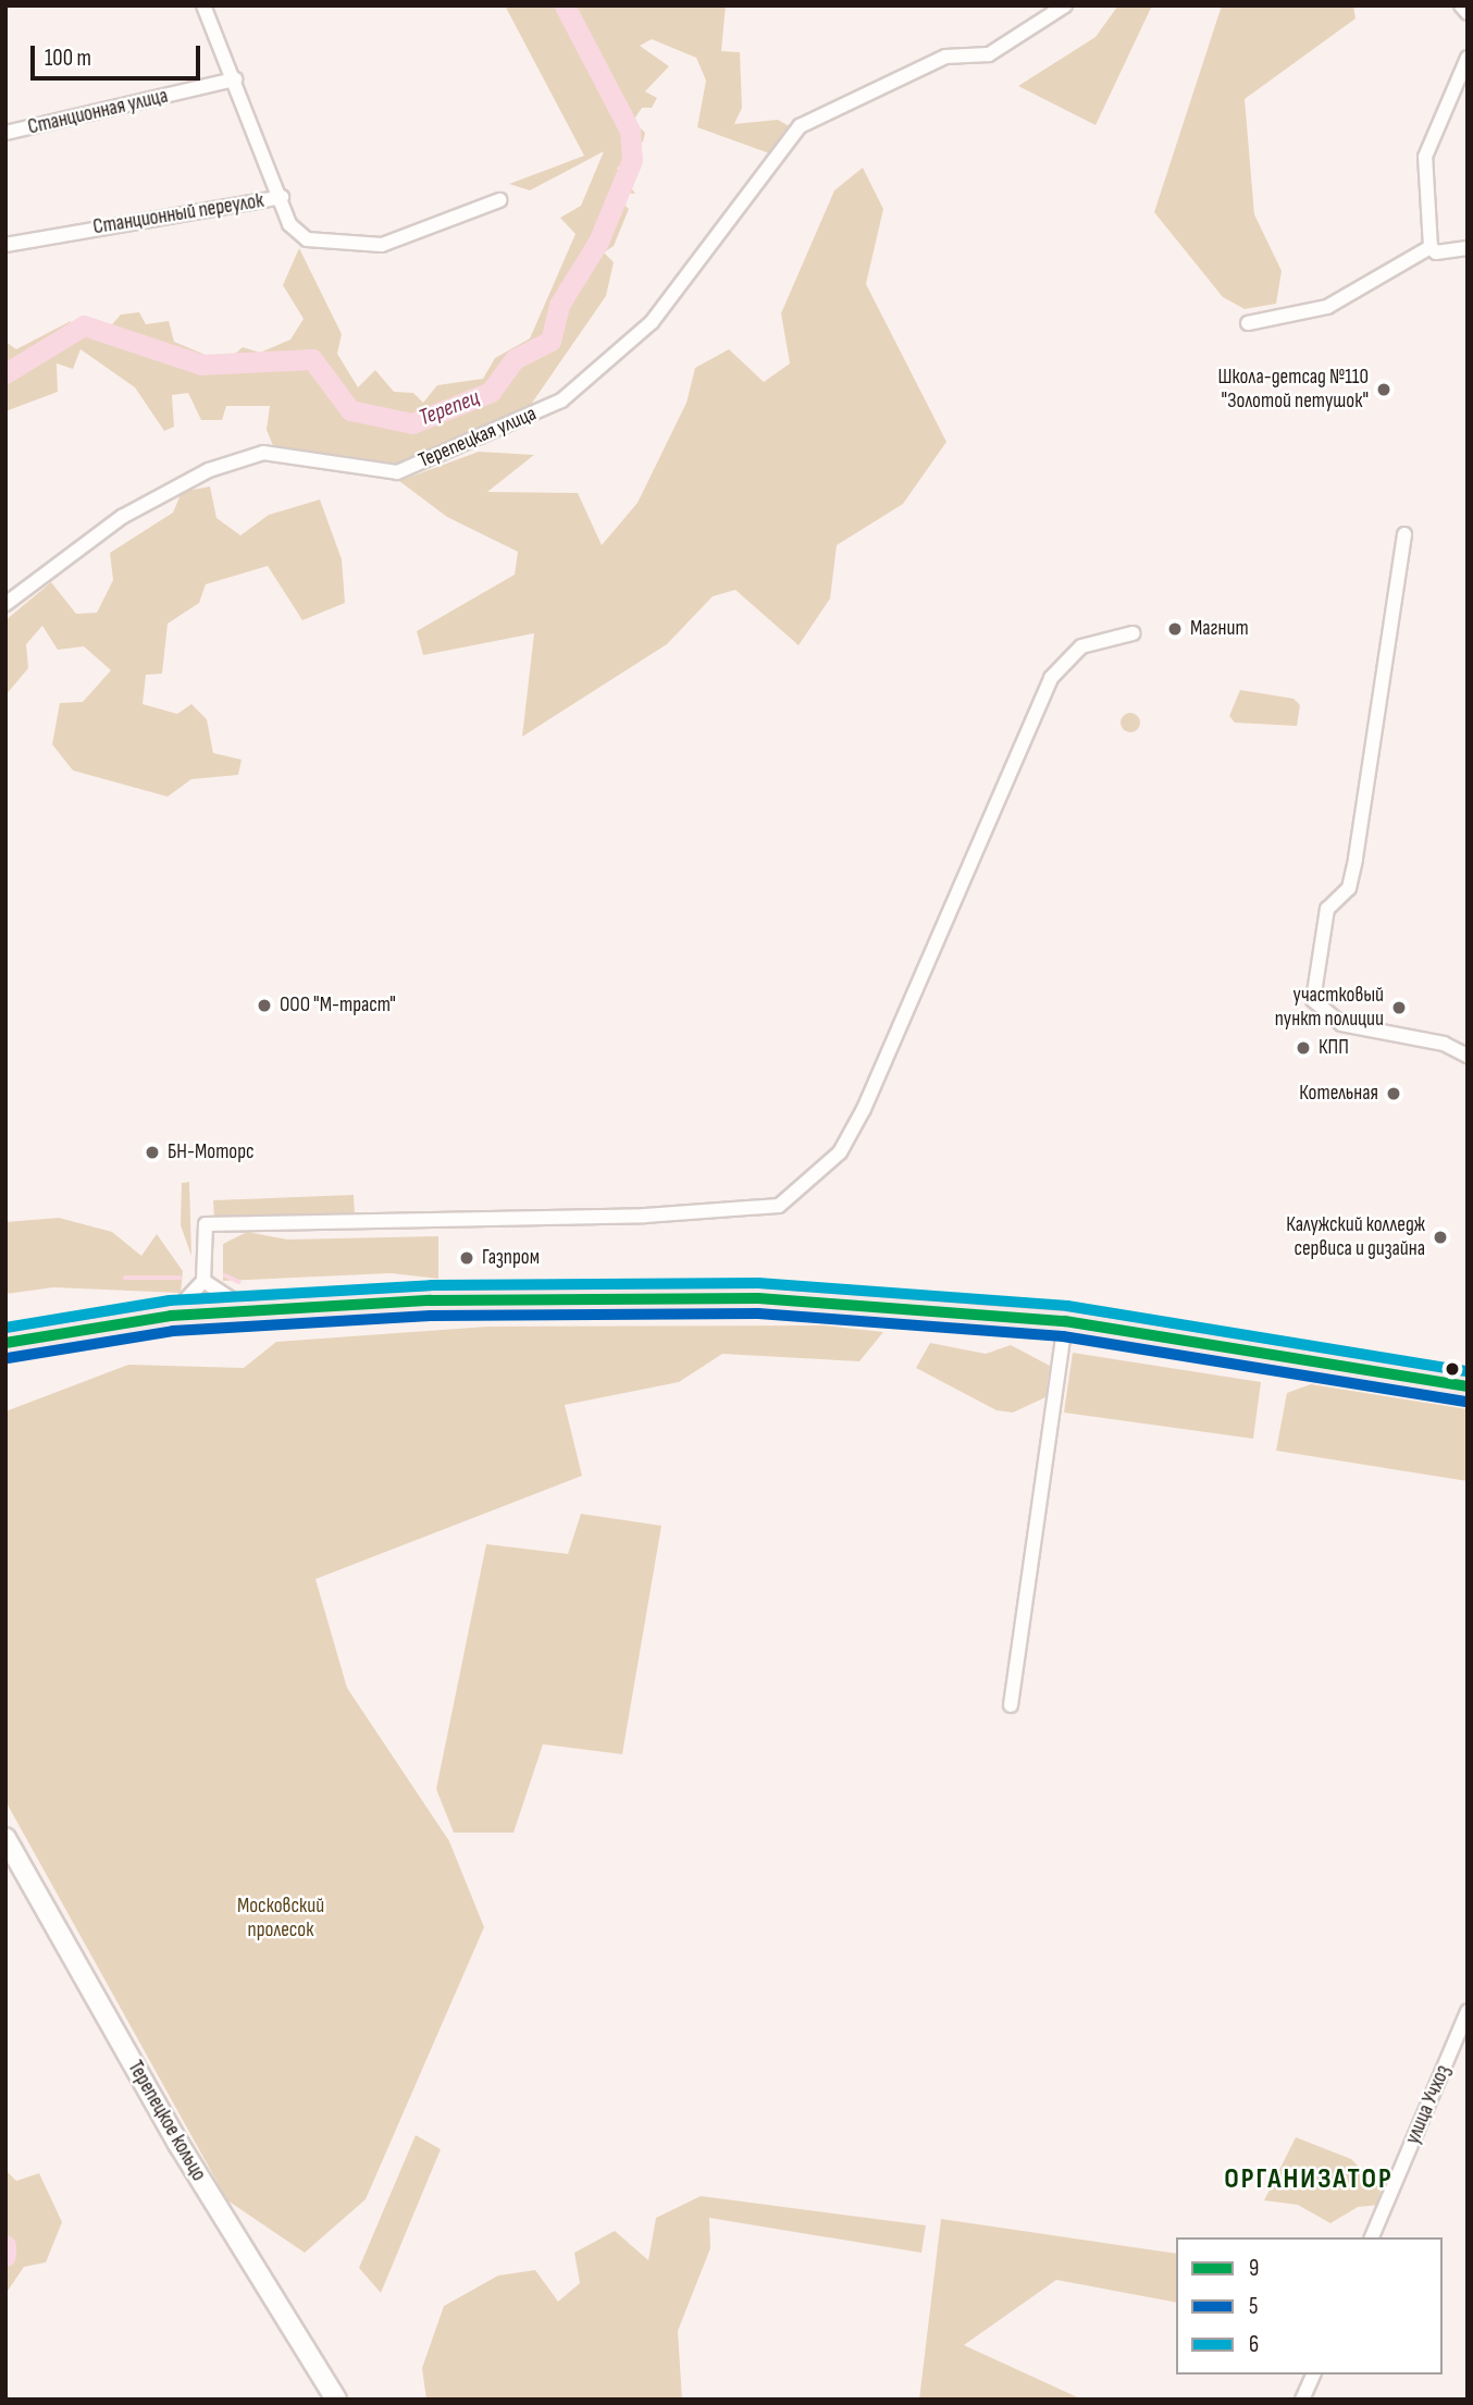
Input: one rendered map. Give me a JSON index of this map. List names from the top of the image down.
{
  "streets": {
    "street": [
      "Станционная улица",
      "Станционный переулок",
      "Терепецкая улица",
      "улица Учхоз",
      "Терепецкое кольцо"
    ]
  },
  "districts": ["ОРГАНИЗАТОР"],
  "water": ["Терепец"],
  "parks": ["Московский пролесок"],
  "places": [
    "Школа-детсад №110 \"Золотой петушок\"",
    "Магнит",
    "ООО \"М-траст\"",
    "участковый пункт полиции",
    "КПП",
    "Котельная",
    "БН-Моторс",
    "Калужский колледж сервиса и дизайна",
    "Газпром"
  ],
  "lines": ["transit line 6", "transit line 9", "transit line 5"],
  "legend": ["9", "5", "6"],
  "scale_bar": "100 m"
}
